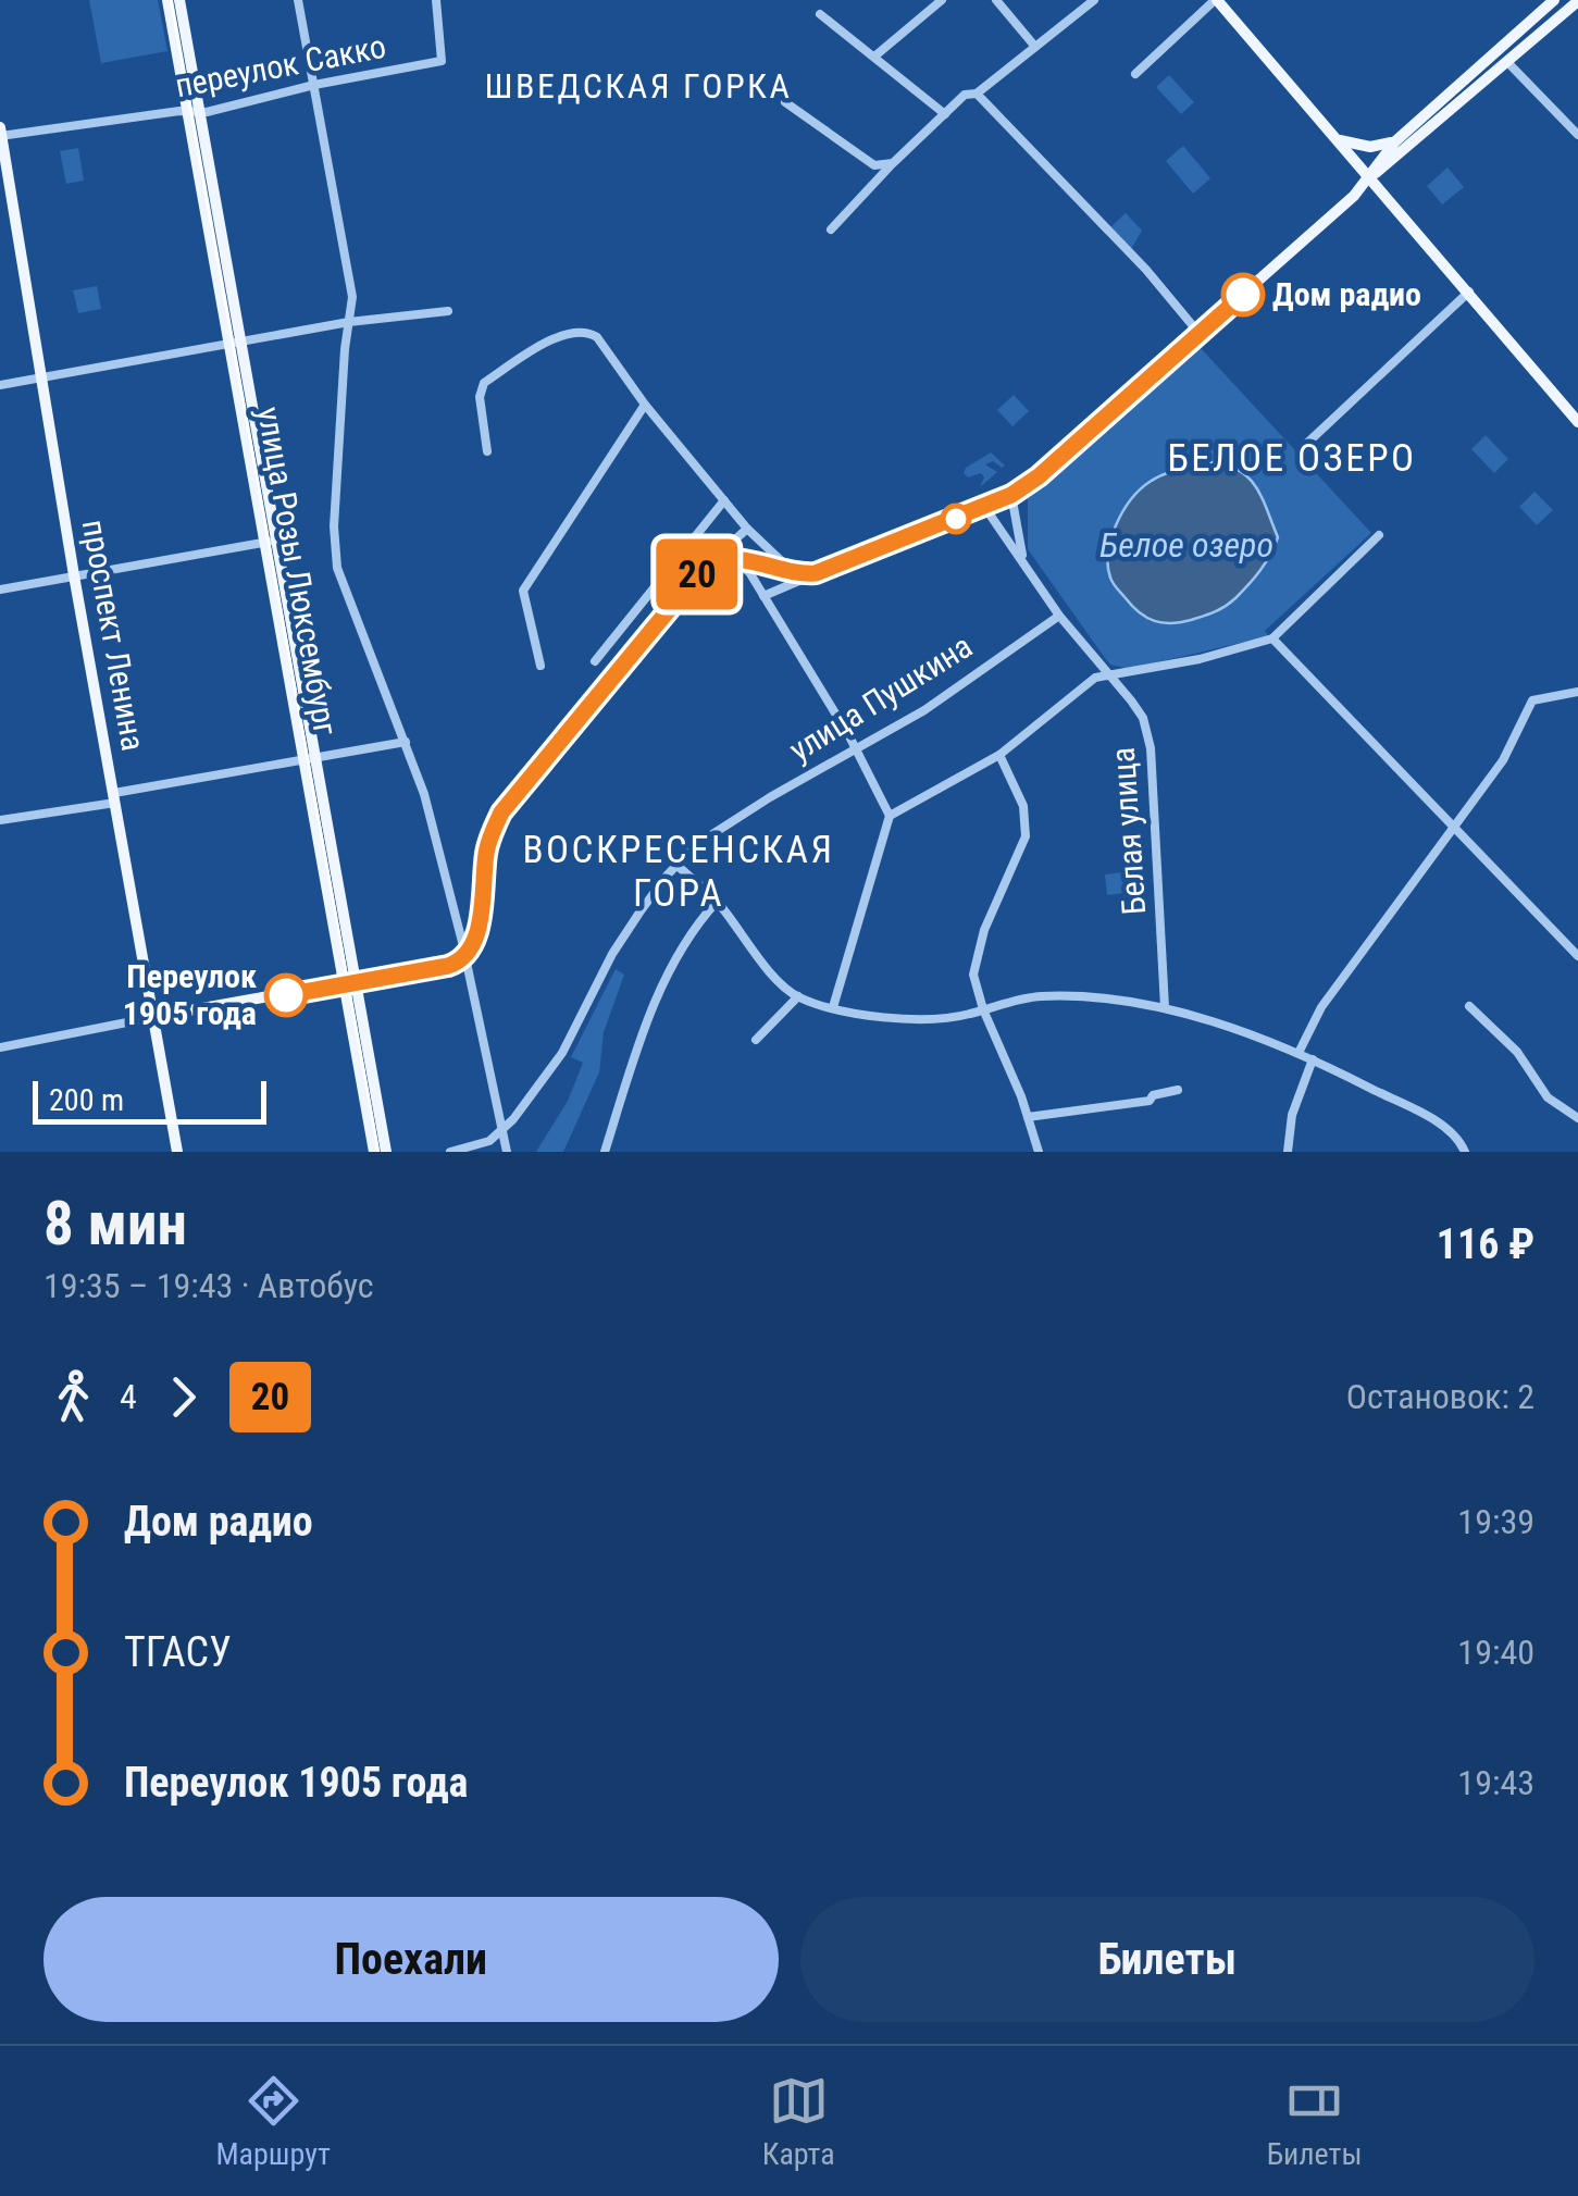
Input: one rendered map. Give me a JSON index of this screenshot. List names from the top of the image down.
{
  "streets": {
    "main road": ["улица Розы Люксембург", "проспект Ленина"],
    "street": ["переулок Сакко", "улица Пушкина", "Белая улица"]
  },
  "crossings": [
    ["переулок Сакко", "улица Розы Люксембург"],
    ["переулок Сакко", "проспект Ленина"],
    ["улица Пушкина", "Белая улица"]
  ],
  "districts": ["ШВЕДСКАЯ ГОРКА", "БЕЛОЕ ОЗЕРО", "ВОСКРЕСЕНСКАЯ ГОРА"],
  "water": ["Белое озеро"],
  "places": ["Дом радио", "Переулок 1905 года"],
  "lines": ["bus line 20"],
  "scale_bar": "200 m",
  "page": {
    "on_map": "20",
    "scale": "200 m",
    "heading": ["8 мин", "19:35 – 19:43 · Автобус", "116 ₽"],
    "legs": ["4", "20", "Остановок: 2"],
    "list": [
      {
        "name": "Дом радио",
        "value": "19:39"
      },
      {
        "name": "ТГАСУ",
        "value": "19:40"
      },
      {
        "name": "Переулок 1905 года",
        "value": "19:43"
      }
    ],
    "buttons": ["Поехали", "Билеты"],
    "tabs": ["Маршрут", "Карта", "Билеты"]
  }
}
